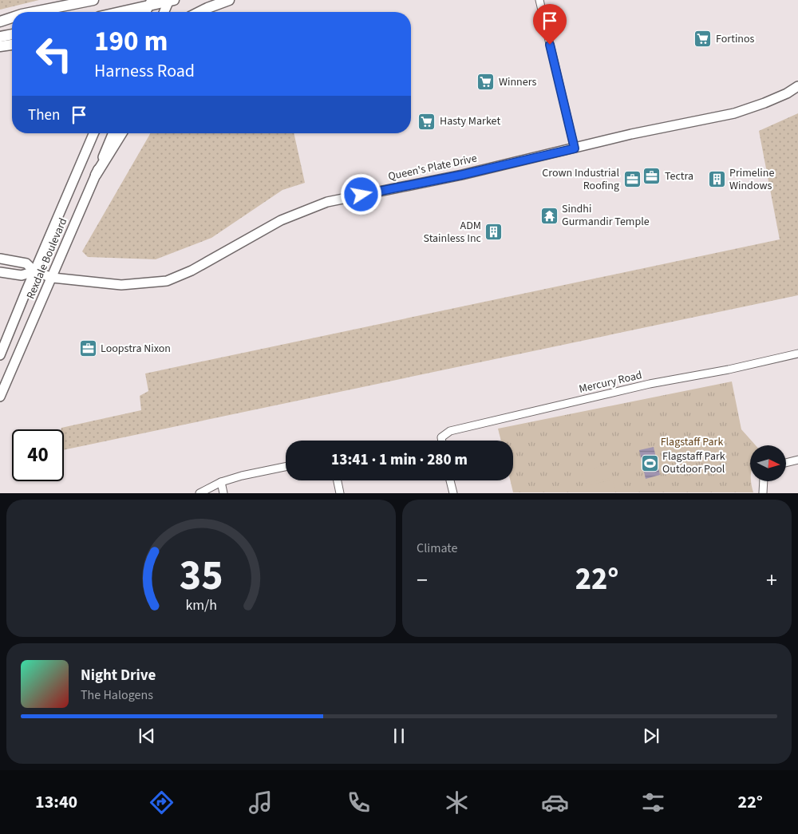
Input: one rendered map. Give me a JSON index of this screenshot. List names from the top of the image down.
{
  "streets": {
    "street": ["Queen's Plate Drive", "Rexdale Boulevard", "Mercury Road"]
  },
  "crossings": [
    ["Queen's Plate Drive", "Rexdale Boulevard"]
  ],
  "parks": ["Flagstaff Park"],
  "places": {
    "supermarket": ["Fortinos", "Winners", "Hasty Market"],
    "office": ["Tectra", "Crown Industrial Roofing", "Loopstra Nixon"],
    "building": ["Primeline Windows", "ADM Stainless Inc"],
    "temple": ["Sindhi Gurmandir Temple"],
    "sports": ["Flagstaff Park Outdoor Pool"]
  },
  "north": "right",
  "page": {
    "turn": ["190 m", "Harness Road"],
    "then": "Then",
    "limit": "40",
    "trip": "13:41 · 1 min · 280 m",
    "tile": "Climate",
    "heat": ["−", "22°", "+"],
    "song": ["Night Drive", "The Halogens"],
    "tabs": ["13:40", "22°"],
    "gauge": ["35", "km/h"]
  }
}
